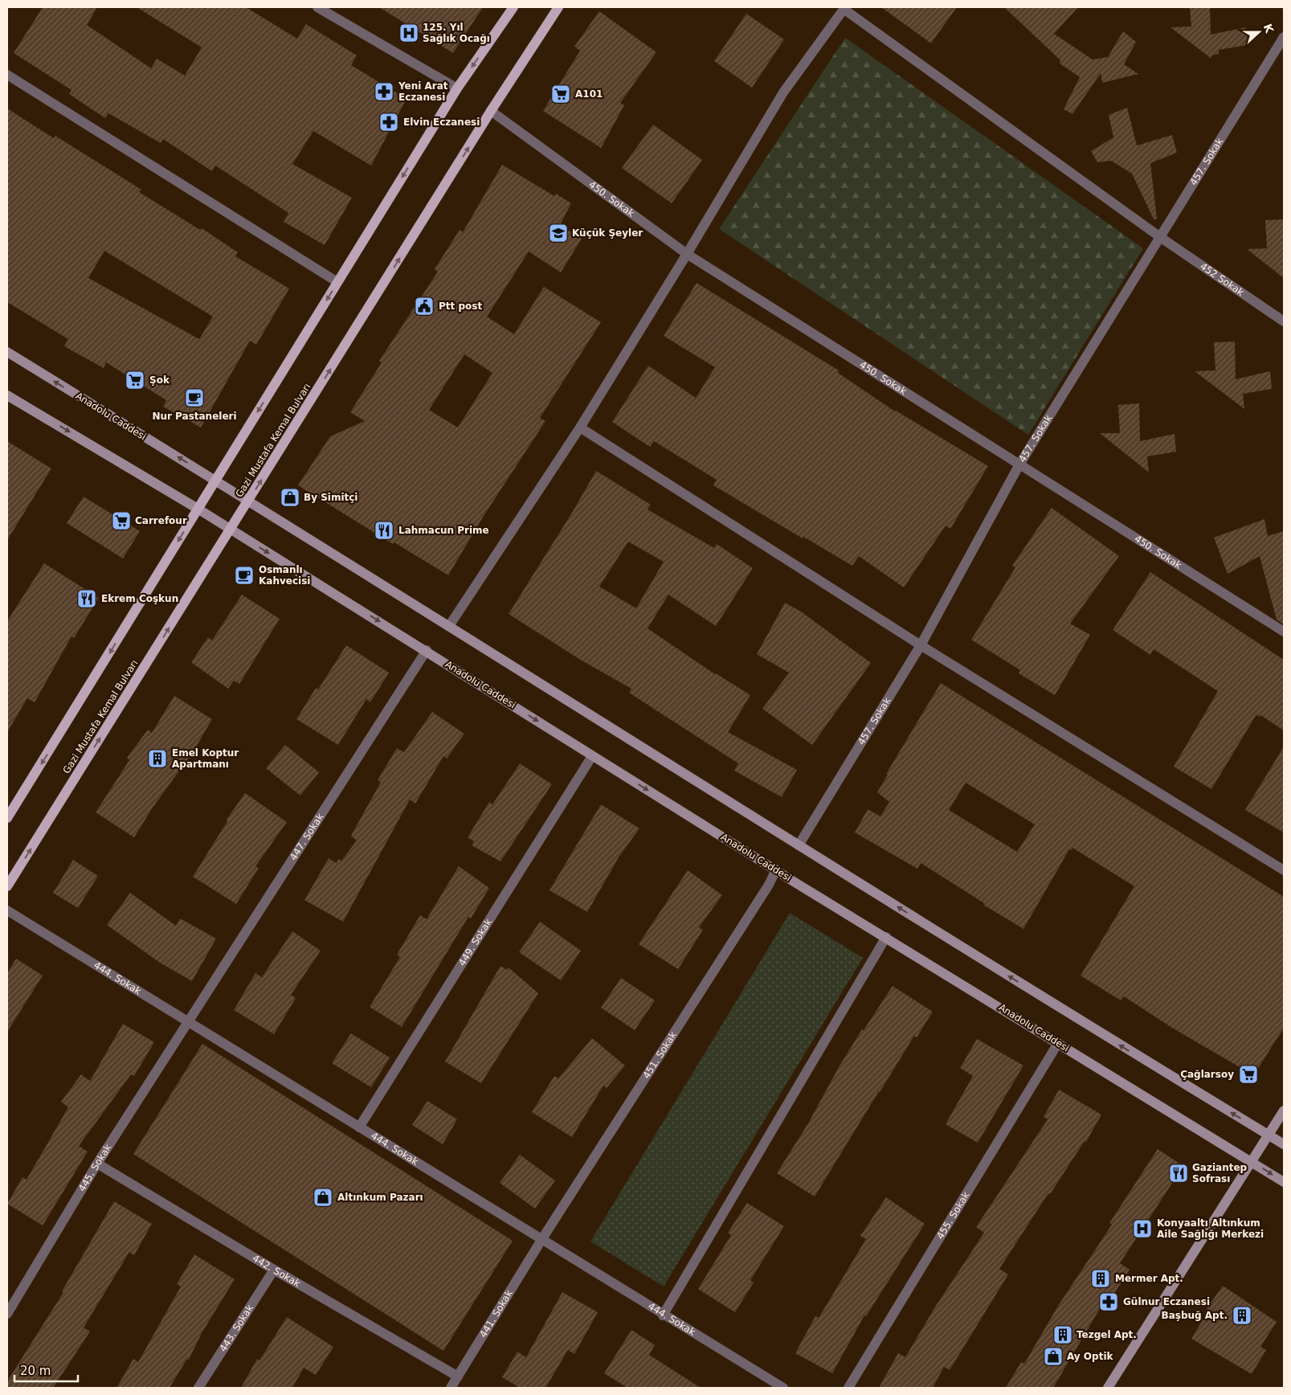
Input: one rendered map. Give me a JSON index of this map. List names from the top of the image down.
{
  "streets": {
    "main road": ["Anadolu Caddesi", "Gazi Mustafa Kemal Bulvarı"],
    "street": [
      "457. Sokak",
      "450. Sokak",
      "452 Sokak",
      "447. Sokak",
      "449. Sokak",
      "444. Sokak",
      "451. Sokak",
      "445. Sokak",
      "455. Sokak",
      "442. Sokak",
      "441. Sokak",
      "443. Sokak"
    ]
  },
  "crossings": [
    ["457. Sokak", "450. Sokak"],
    ["457. Sokak", "452 Sokak"],
    ["450. Sokak", "Gazi Mustafa Kemal Bulvarı"],
    ["Anadolu Caddesi", "Gazi Mustafa Kemal Bulvarı"],
    ["Anadolu Caddesi", "447. Sokak"],
    ["Anadolu Caddesi", "449. Sokak"],
    ["Anadolu Caddesi", "451. Sokak"],
    ["Anadolu Caddesi", "455. Sokak"],
    ["447. Sokak", "444. Sokak"],
    ["447. Sokak", "445. Sokak"],
    ["449. Sokak", "444. Sokak"],
    ["444. Sokak", "451. Sokak"],
    ["444. Sokak", "445. Sokak"],
    ["444. Sokak", "441. Sokak"],
    ["451. Sokak", "441. Sokak"],
    ["445. Sokak", "442. Sokak"],
    ["442. Sokak", "441. Sokak"],
    ["442. Sokak", "443. Sokak"]
  ],
  "places": {
    "hospital": ["125. Yıl Sağlık Ocağı", "Konyaaltı Altınkum Aile Sağlığı Merkezi"],
    "pharmacy": ["Yeni Arat Eczanesi", "Elvin Eczanesi", "Gülnur Eczanesi"],
    "supermarket": [
      "A101",
      "Şok",
      "Carrefour",
      "Çağlarsoy"
    ],
    "school or university": ["Küçük Şeyler"],
    "public building": ["Ptt post"],
    "cafe": ["Nur Pastaneleri", "Osmanlı Kahvecisi"],
    "shop": ["By Simitçi", "Altınkum Pazarı", "Ay Optik"],
    "restaurant": ["Lahmacun Prime", "Ekrem Coşkun", "Gaziantep Sofrası"],
    "building": [
      "Emel Koptur Apartmanı",
      "Mermer Apt.",
      "Başbuğ Apt.",
      "Tezgel Apt."
    ]
  },
  "scale_bar": "20 m",
  "north": "right"
}
